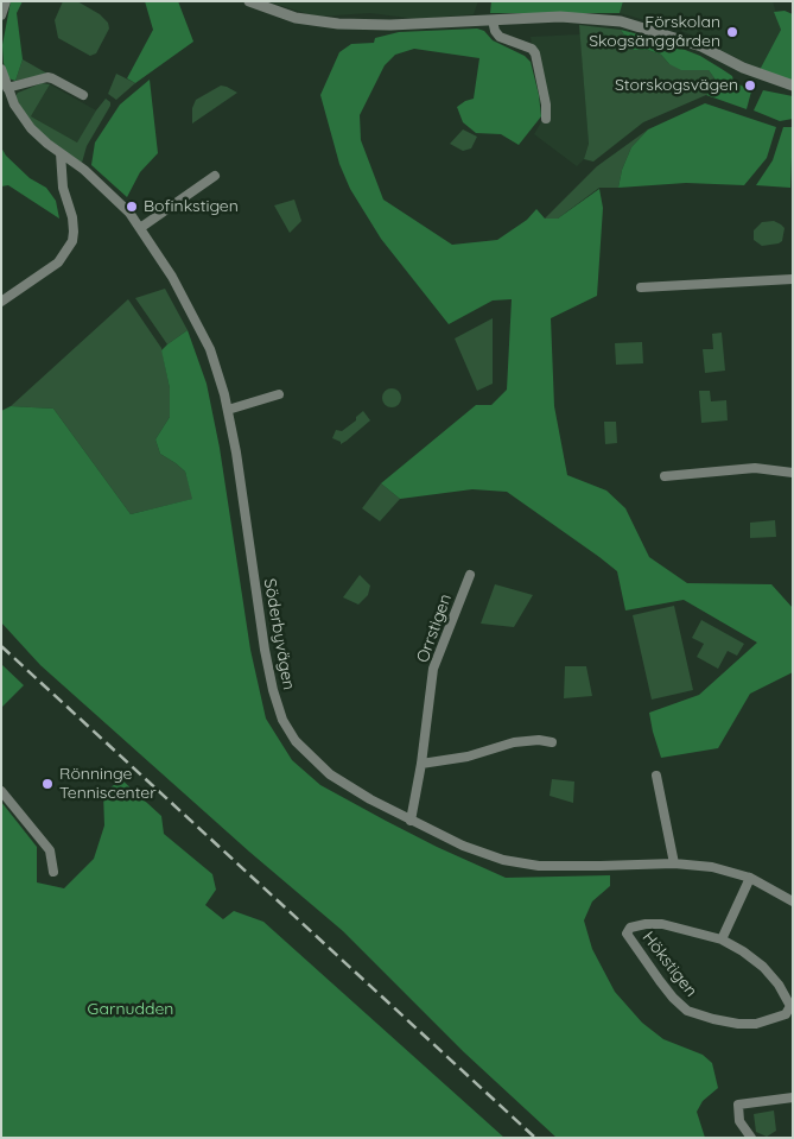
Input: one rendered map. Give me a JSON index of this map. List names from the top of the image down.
{
  "streets": {
    "street": ["Orrstigen", "Söderbyvägen", "Hökstigen"]
  },
  "crossings": [
    ["Orrstigen", "Söderbyvägen"]
  ],
  "parks": ["Garnudden"],
  "places": [
    "Förskolan Skogsänggården",
    "Storskogsvägen",
    "Bofinkstigen",
    "Rönninge Tenniscenter"
  ]
}
